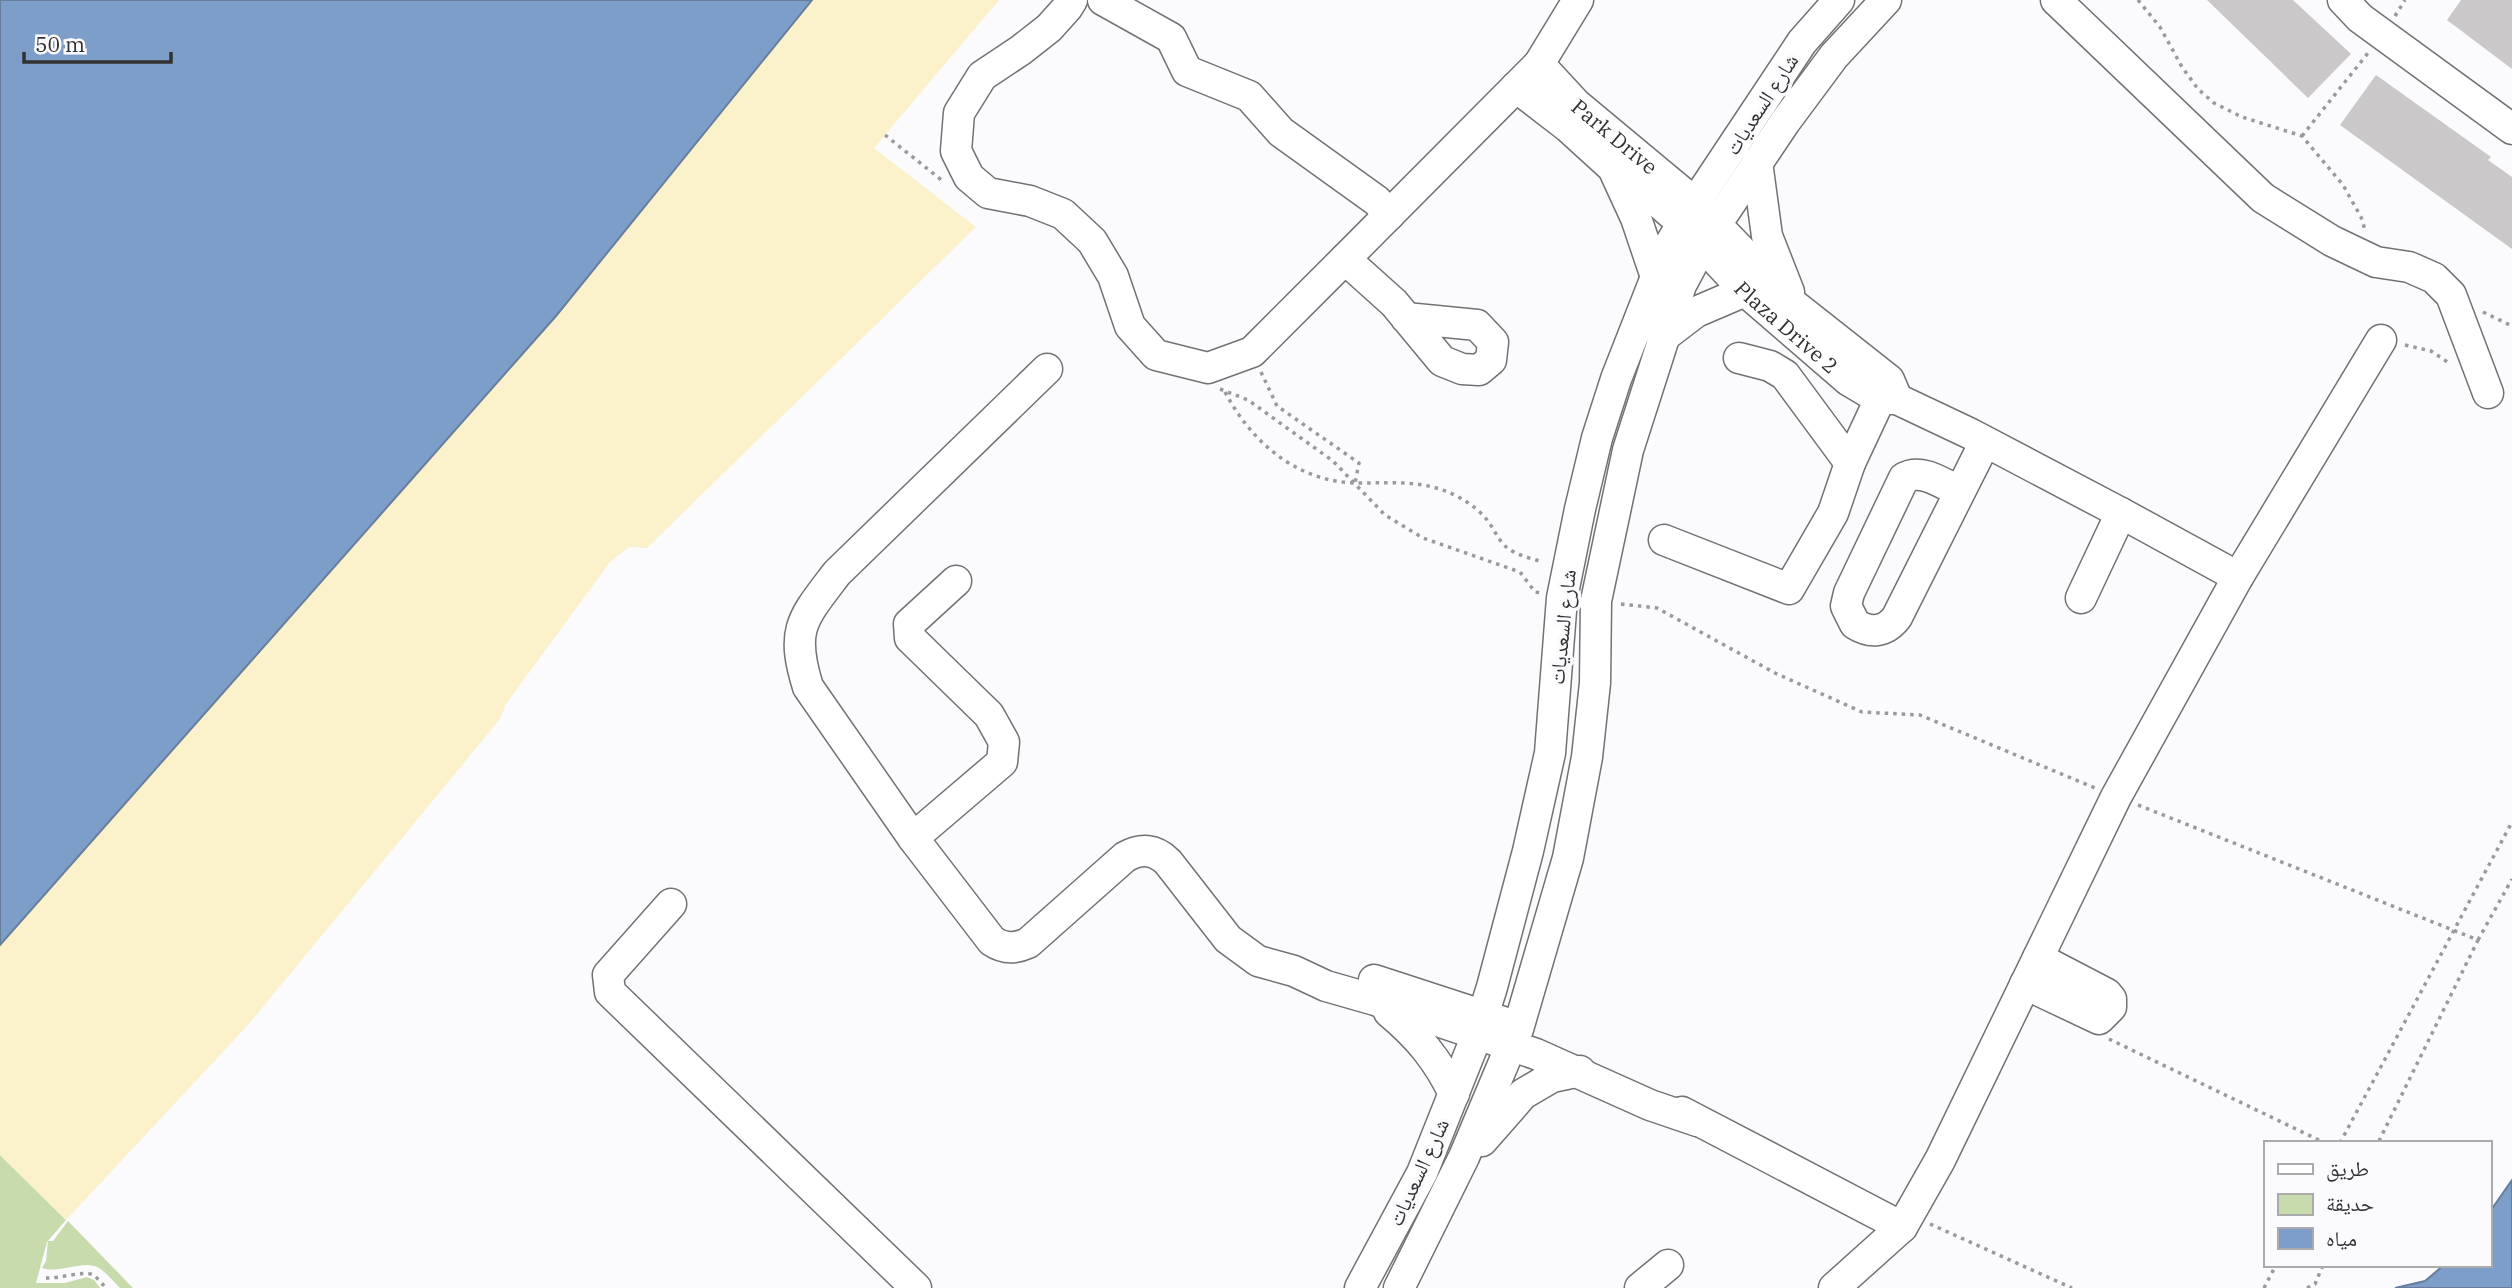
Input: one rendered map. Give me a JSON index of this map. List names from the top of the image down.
{
  "streets": {
    "street": ["شارع السعديات", "Park Drive", "Plaza Drive 2"]
  },
  "crossings": [
    ["شارع السعديات", "Park Drive"],
    ["شارع السعديات", "Plaza Drive 2"]
  ],
  "legend": ["طريق", "حديقة", "مياه"],
  "scale_bar": "50 m"
}
